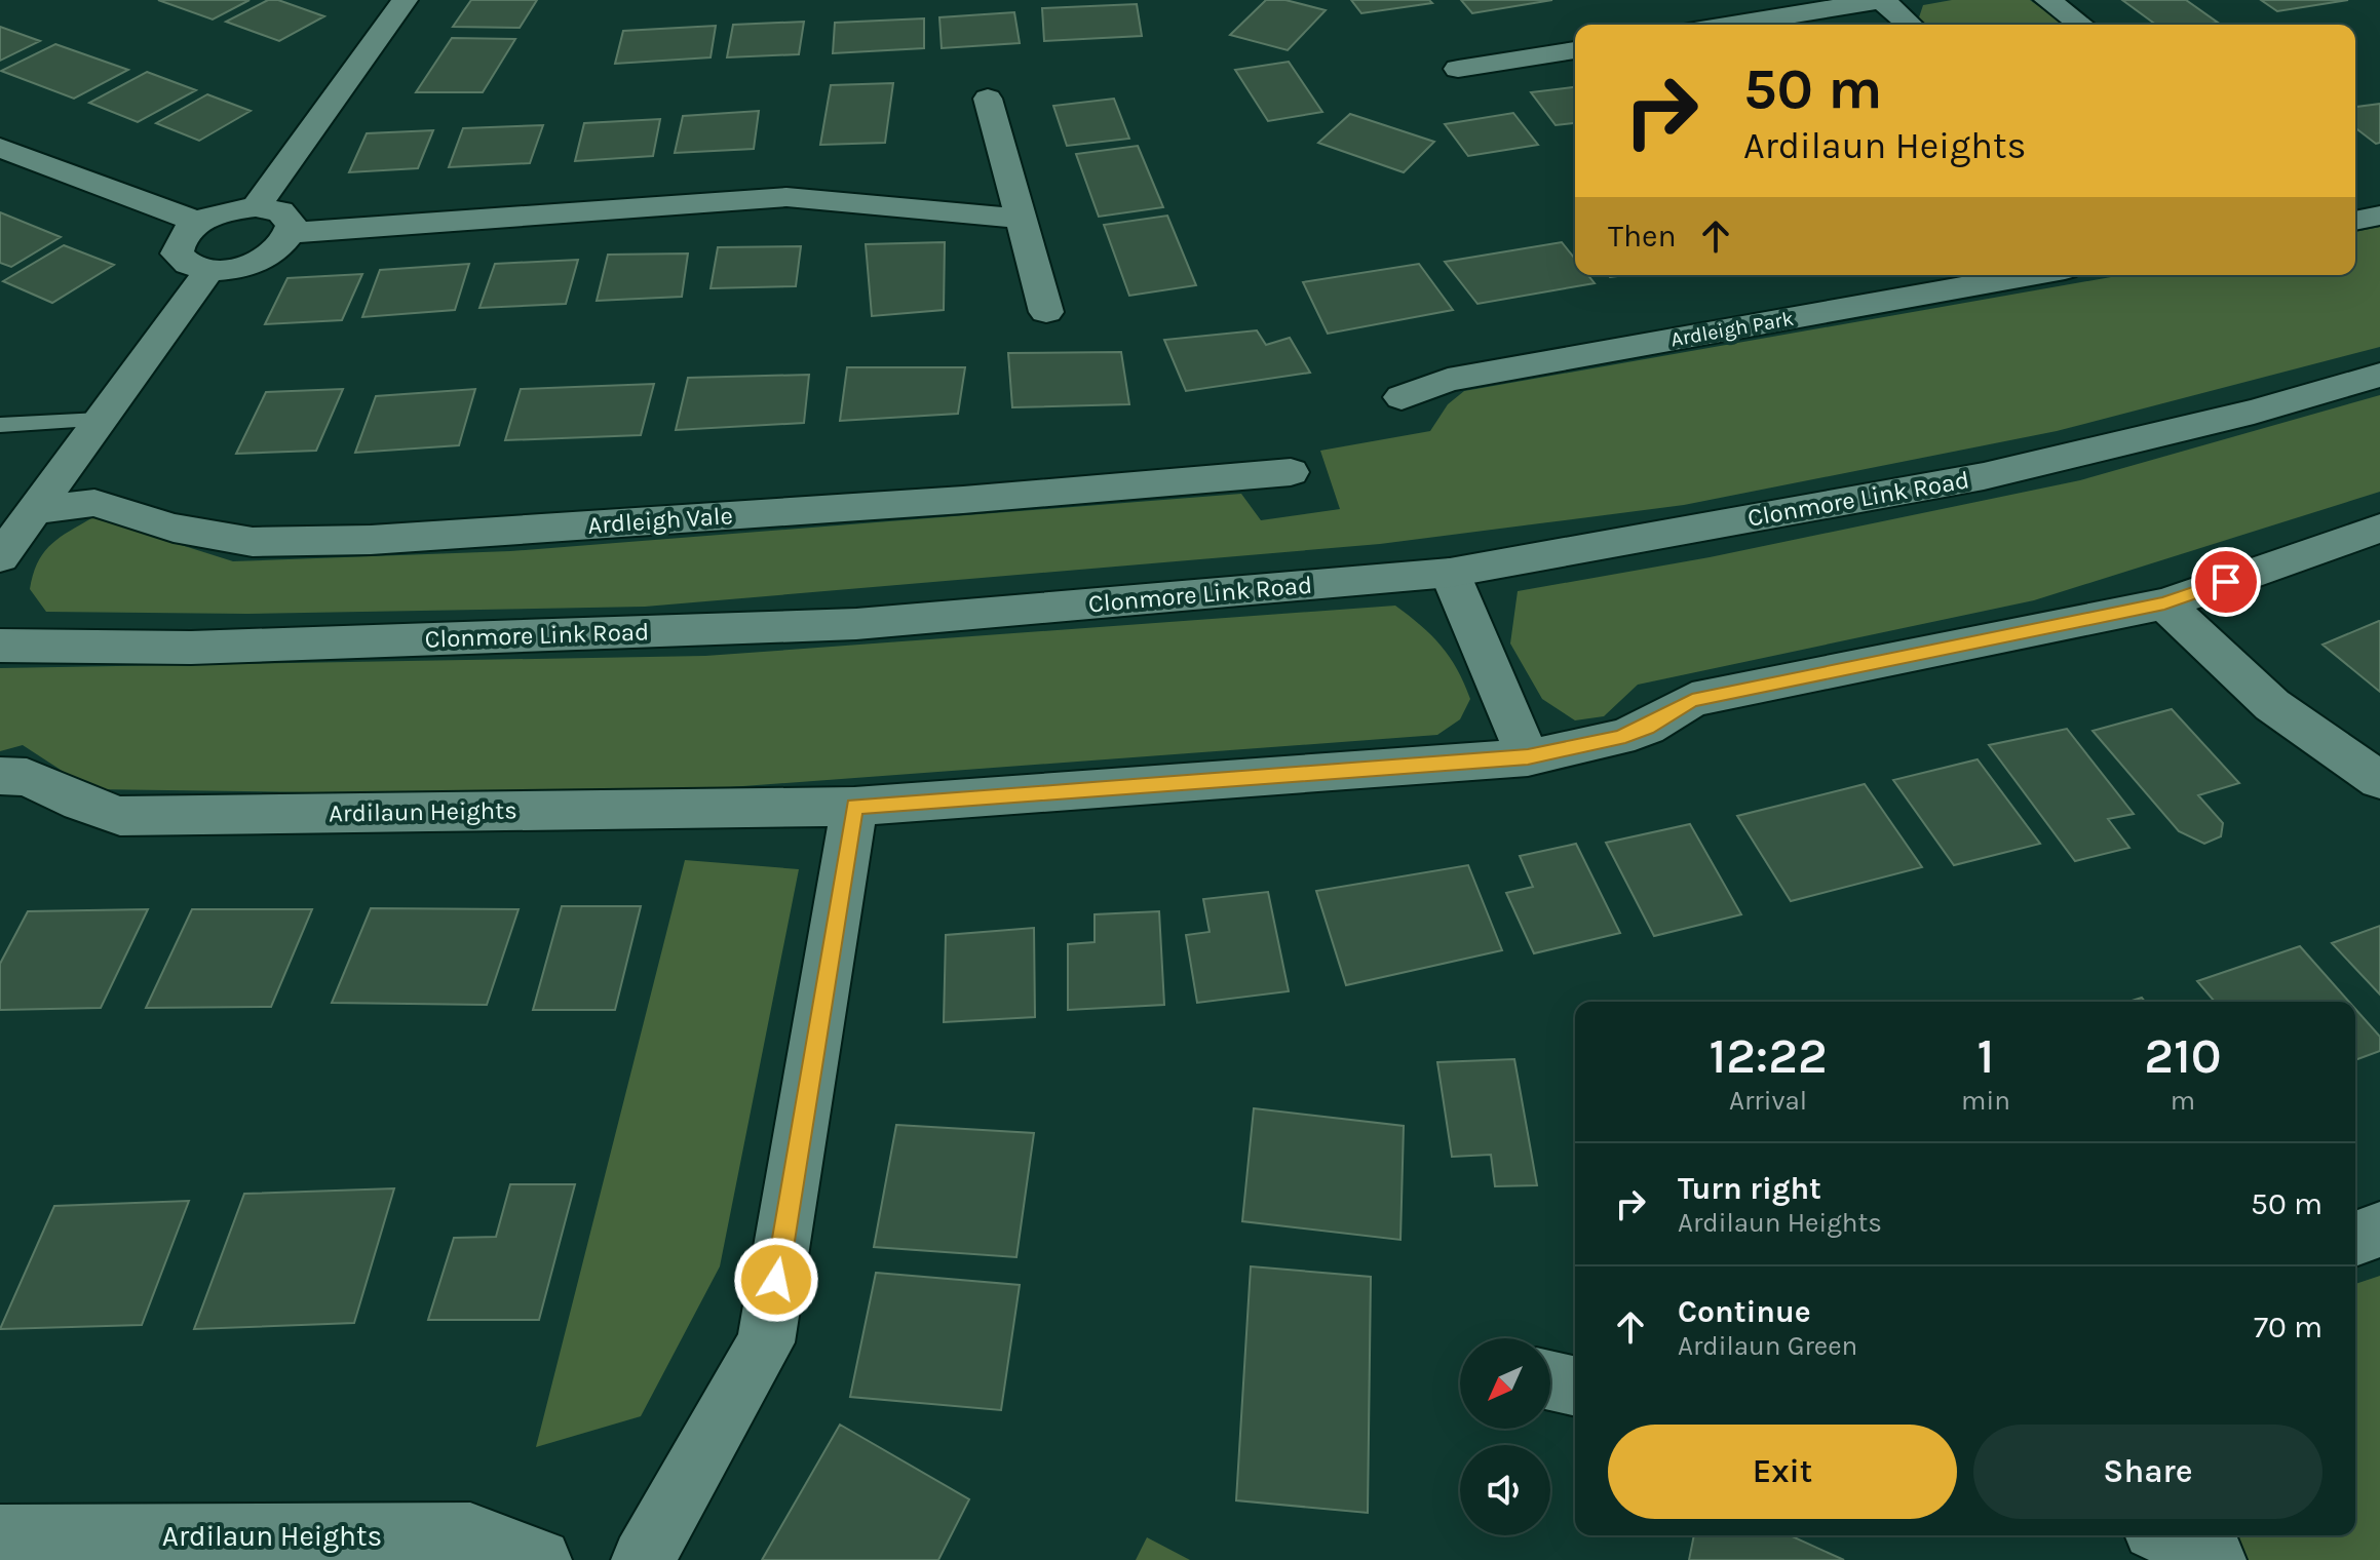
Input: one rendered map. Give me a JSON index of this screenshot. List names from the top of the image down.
{
  "streets": {
    "street": [
      "Ardleigh Park",
      "Clonmore Link Road",
      "Ardleigh Vale",
      "Ardilaun Heights"
    ]
  },
  "north": "bottom left",
  "page": {
    "turn": ["50 m", "Ardilaun Heights"],
    "then": "Then",
    "eta": [
      "12:22",
      "Arrival",
      "1",
      "min",
      "210",
      "m"
    ],
    "list": [
      {
        "name": "Turn right",
        "note": "Ardilaun Heights",
        "value": "50 m"
      },
      {
        "name": "Continue",
        "note": "Ardilaun Green",
        "value": "70 m"
      }
    ],
    "buttons": ["Exit", "Share"]
  }
}
